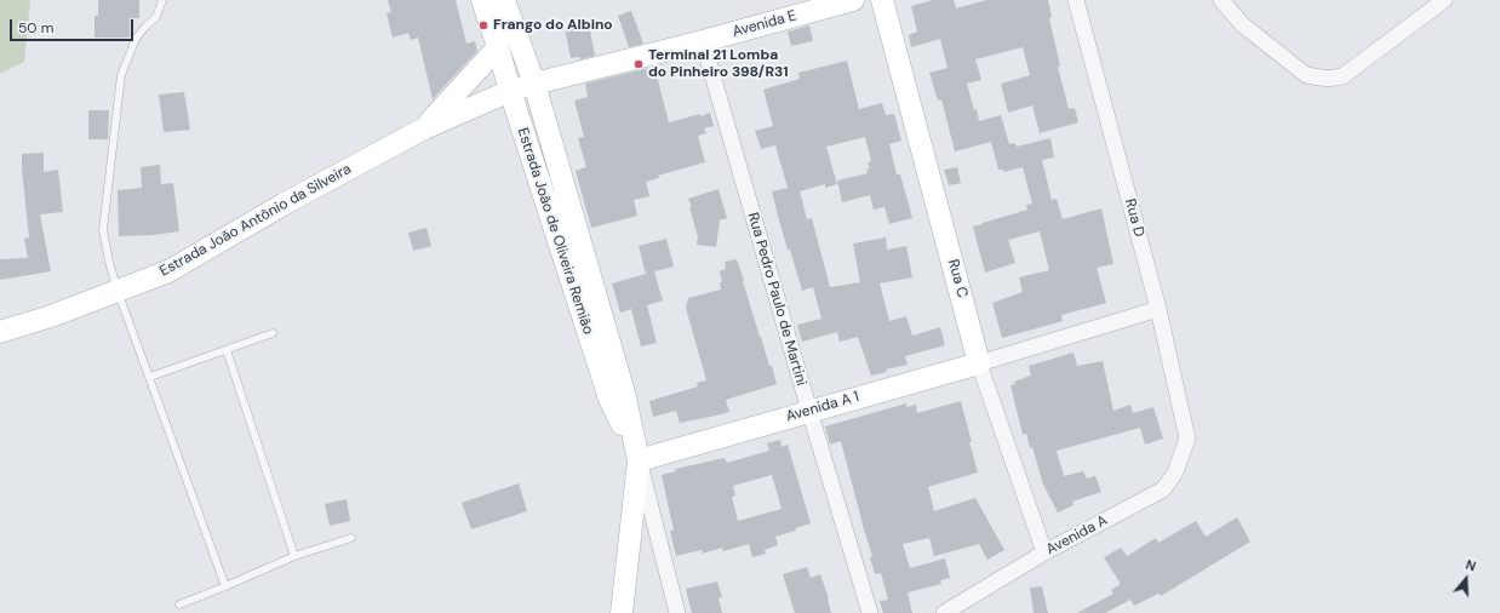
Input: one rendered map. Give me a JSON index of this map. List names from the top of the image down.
{
  "streets": {
    "main road": [
      "Avenida E",
      "Estrada João Antônio da Silveira",
      "Estrada João de Oliveira Remião",
      "Rua C",
      "Avenida A 1"
    ],
    "street": ["Rua D", "Rua Pedro Paulo de Martini", "Avenida A"]
  },
  "crossings": [
    ["Avenida E", "Estrada João Antônio da Silveira"],
    ["Avenida E", "Estrada João de Oliveira Remião"],
    ["Avenida E", "Rua Pedro Paulo de Martini"],
    ["Rua D", "Avenida A 1"],
    ["Rua D", "Avenida A"],
    ["Estrada João Antônio da Silveira", "Estrada João de Oliveira Remião"],
    ["Estrada João de Oliveira Remião", "Avenida A 1"],
    ["Rua C", "Avenida A 1"],
    ["Rua C", "Avenida A"],
    ["Rua Pedro Paulo de Martini", "Avenida A 1"]
  ],
  "places": ["Frango do Albino", "Terminal 21 Lomba do Pinheiro 398/R31"],
  "scale_bar": "50 m",
  "north": "top"
}
